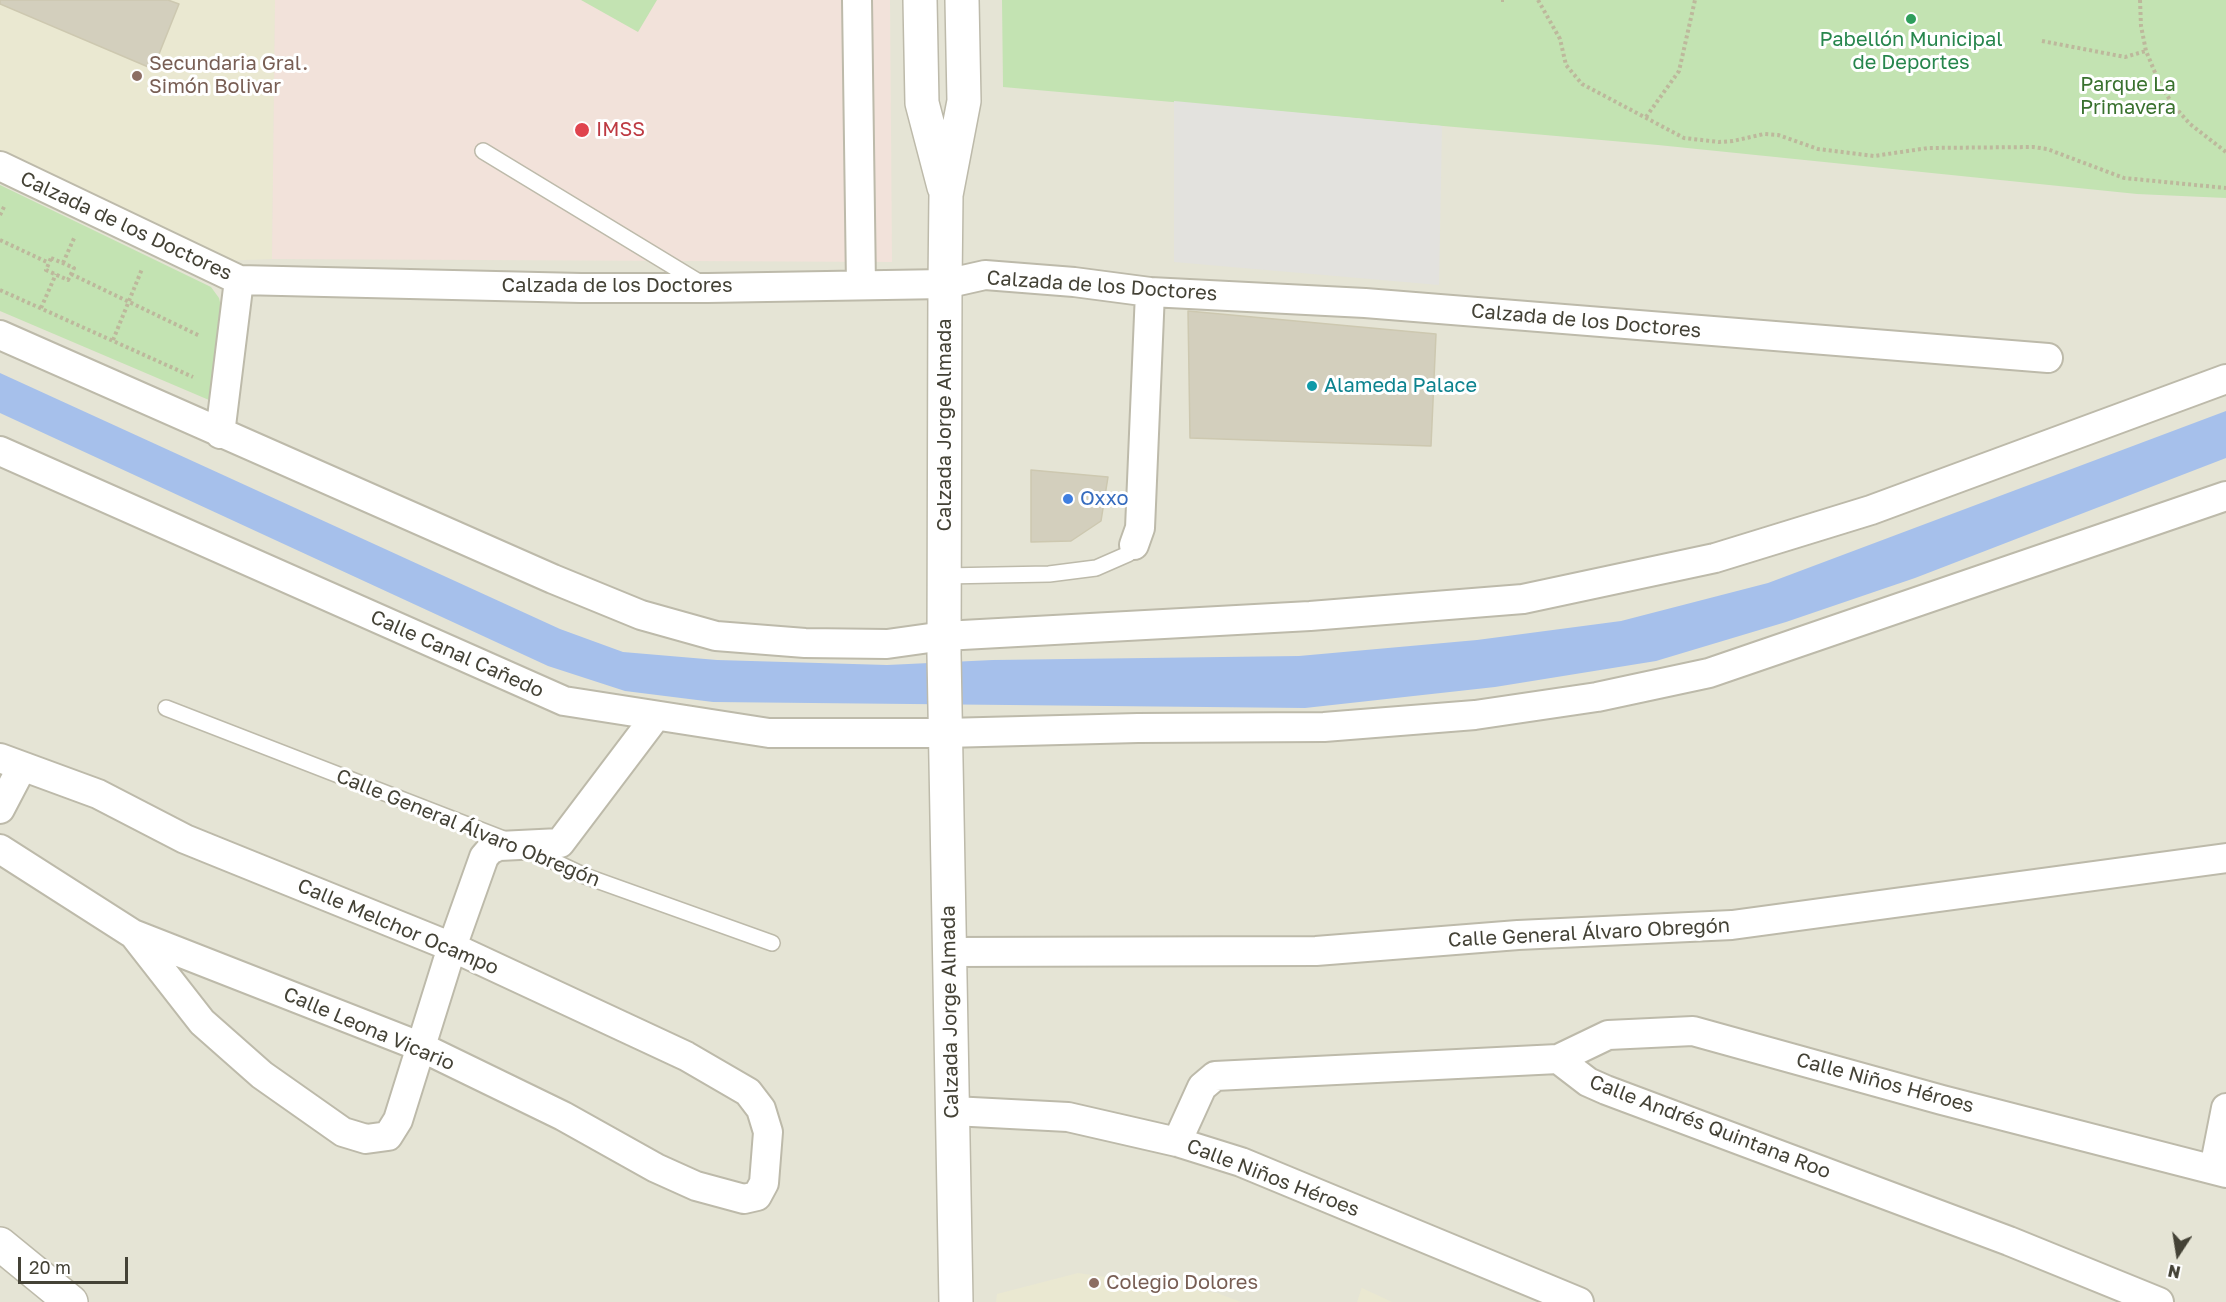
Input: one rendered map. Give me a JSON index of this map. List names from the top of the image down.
{
  "streets": {
    "street": [
      "Calzada de los Doctores",
      "Calzada Jorge Almada",
      "Calle Canal Cañedo",
      "Calle General Álvaro Obregón",
      "Calle Melchor Ocampo",
      "Calle Leona Vicario",
      "Calle Niños Héroes",
      "Calle Andrés Quintana Roo"
    ]
  },
  "crossings": [
    ["Calzada de los Doctores", "Calzada Jorge Almada"],
    ["Calzada Jorge Almada", "Calle Canal Cañedo"],
    ["Calzada Jorge Almada", "Calle General Álvaro Obregón"],
    ["Calzada Jorge Almada", "Calle Niños Héroes"],
    ["Calle Melchor Ocampo", "Calle Leona Vicario"],
    ["Calle Niños Héroes", "Calle Andrés Quintana Roo"]
  ],
  "parks": ["Parque La Primavera"],
  "places": [
    "Pabellón Municipal de Deportes",
    "Secundaria Gral. Simón Bolivar",
    "IMSS",
    "Alameda Palace",
    "Oxxo",
    "Colegio Dolores"
  ],
  "scale_bar": "20 m",
  "north": "bottom"
}
